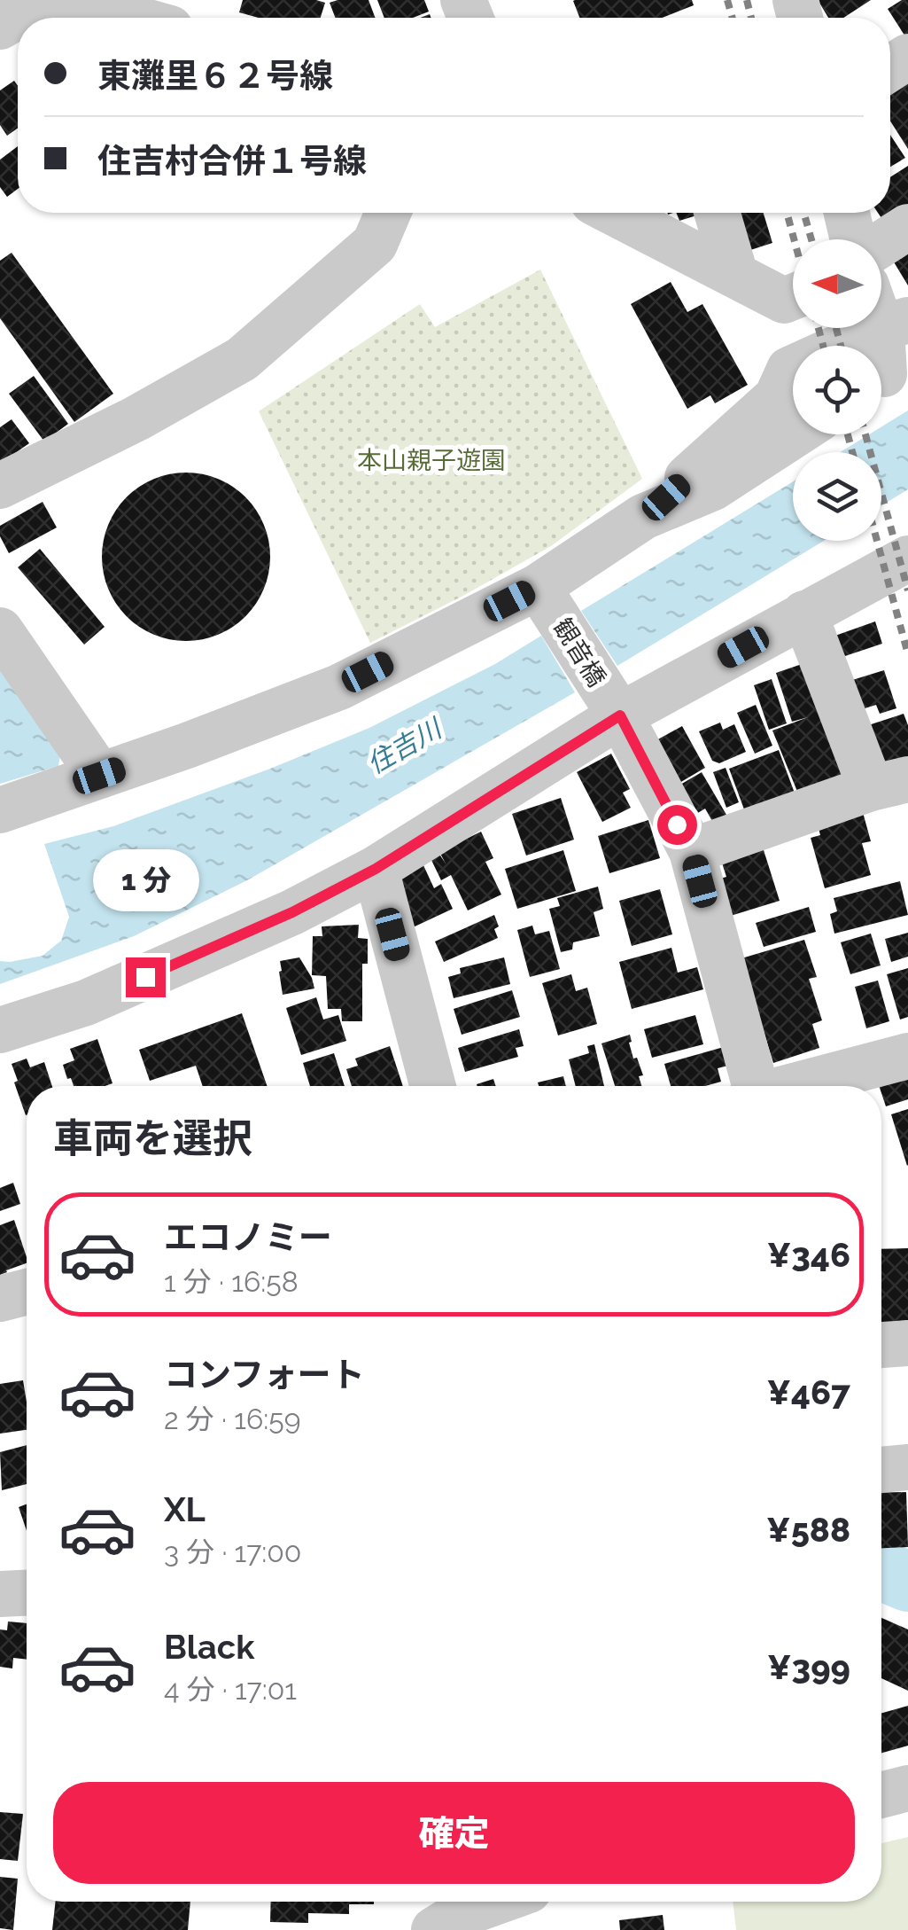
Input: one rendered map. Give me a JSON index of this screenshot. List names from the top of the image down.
{
  "streets": {
    "street": ["観音橋"]
  },
  "water": ["住吉川"],
  "parks": ["本山親子遊園"],
  "north": "left",
  "page": {
    "banner": ["東灘里６２号線", "住吉村合併１号線"],
    "bubble": "1 分",
    "heading": "車両を選択",
    "list": [
      {
        "name": "エコノミー",
        "note": "1 分 · 16:58",
        "value": "¥346"
      },
      {
        "name": "コンフォート",
        "note": "2 分 · 16:59",
        "value": "¥467"
      },
      {
        "name": "XL",
        "note": "3 分 · 17:00",
        "value": "¥588"
      },
      {
        "name": "Black",
        "note": "4 分 · 17:01",
        "value": "¥399"
      }
    ],
    "buttons": "確定"
  }
}
